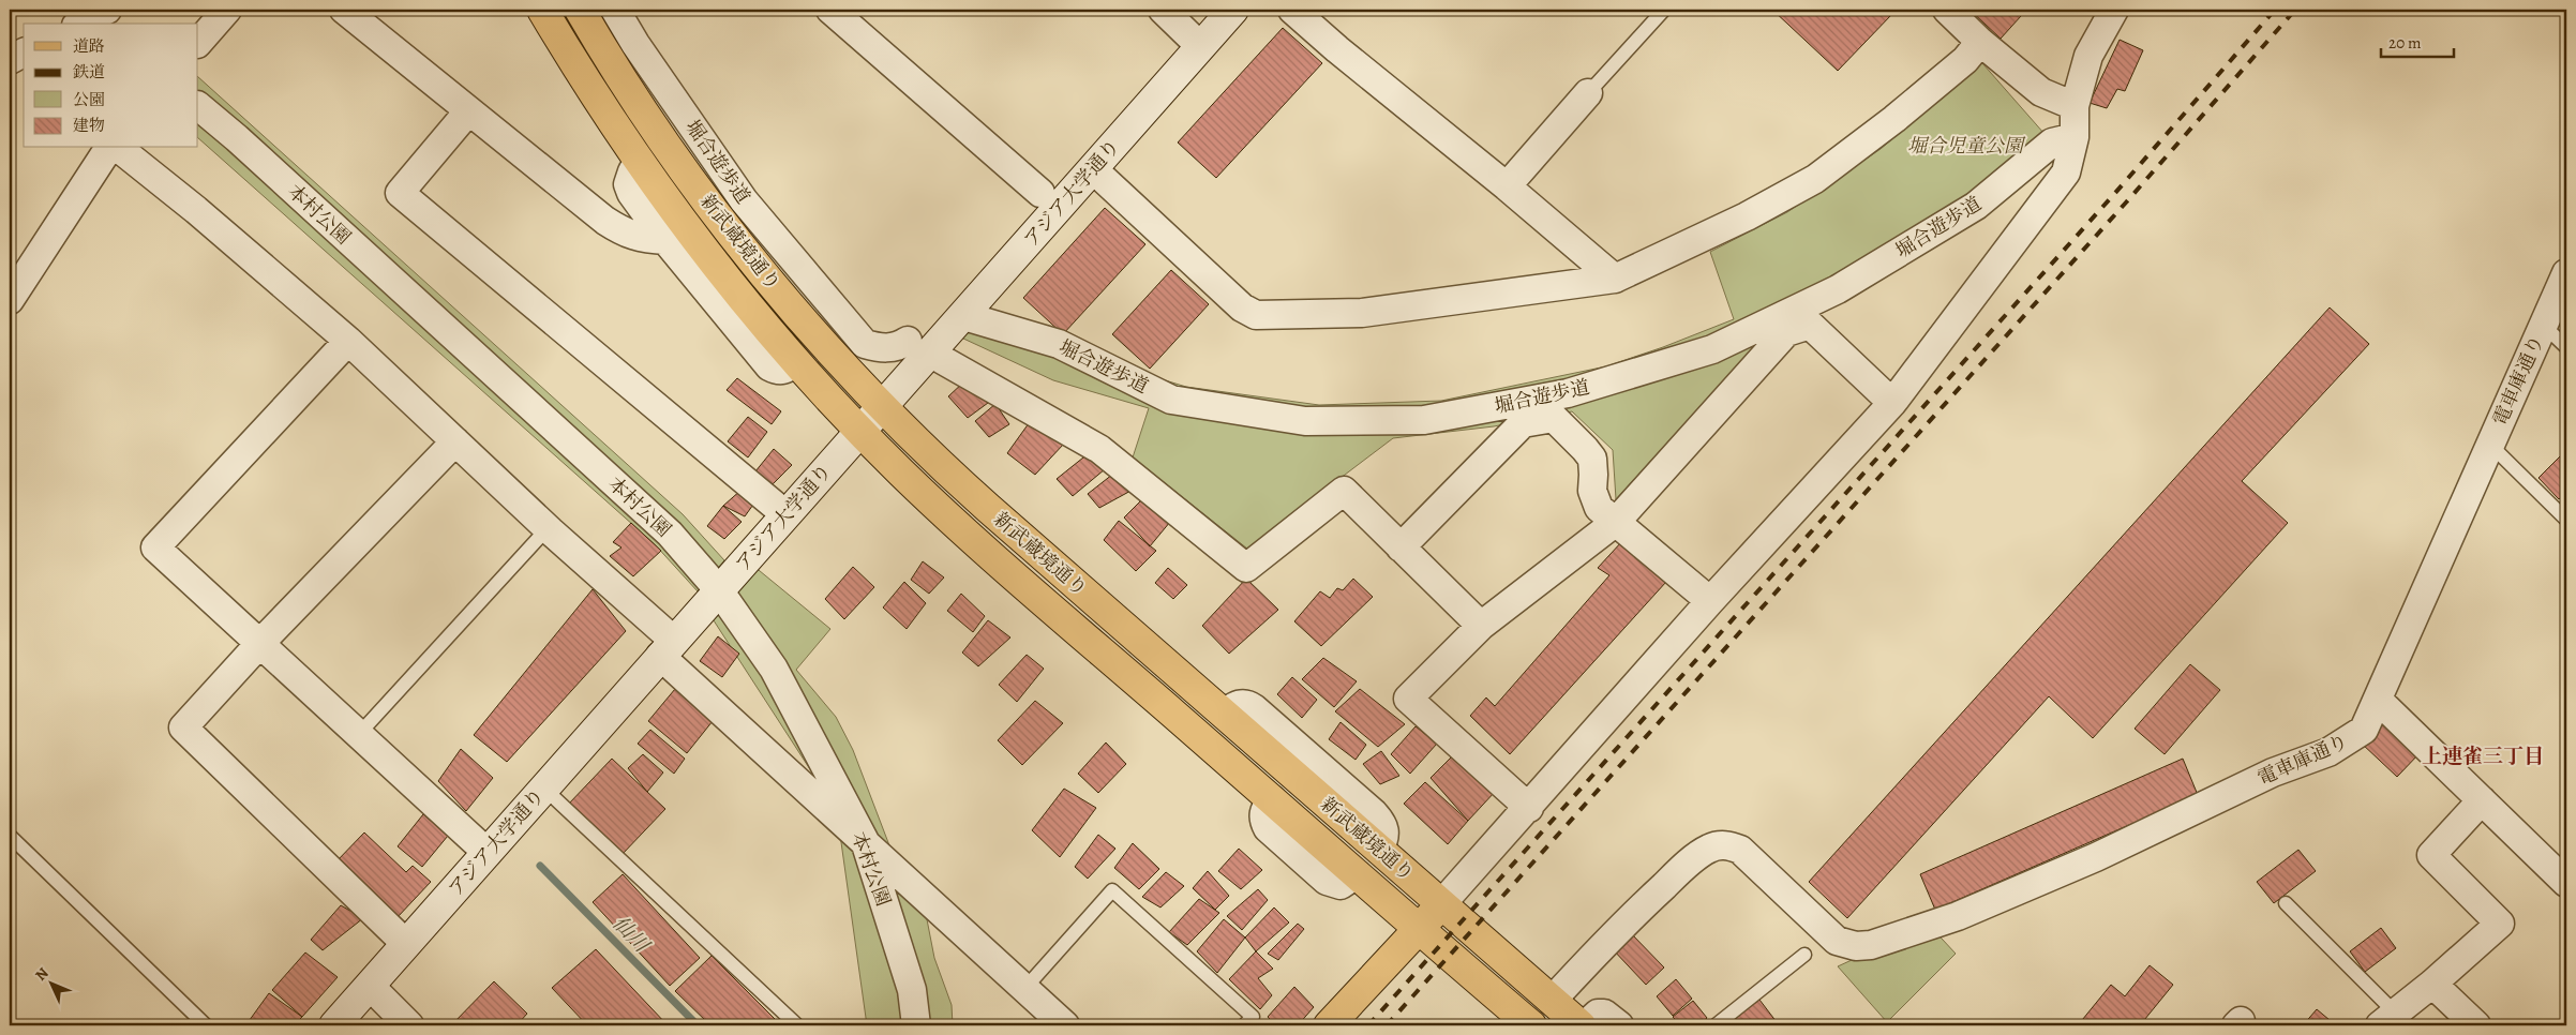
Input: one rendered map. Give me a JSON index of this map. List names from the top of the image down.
{
  "streets": {
    "main road": ["新武蔵境通り"],
    "street": [
      "堀合遊歩道",
      "アジア大学通り",
      "本村公園",
      "電車庫通り"
    ]
  },
  "crossings": [
    ["堀合遊歩道", "アジア大学通り"],
    ["アジア大学通り", "本村公園"],
    ["アジア大学通り", "新武蔵境通り"],
    ["新武蔵境通り", "電車庫通り"]
  ],
  "districts": ["上連雀三丁目"],
  "water": ["仙川"],
  "parks": ["堀合児童公園"],
  "legend": [
    "道路",
    "鉄道",
    "公園",
    "建物"
  ],
  "scale_bar": "20 m",
  "north": "top left"
}
